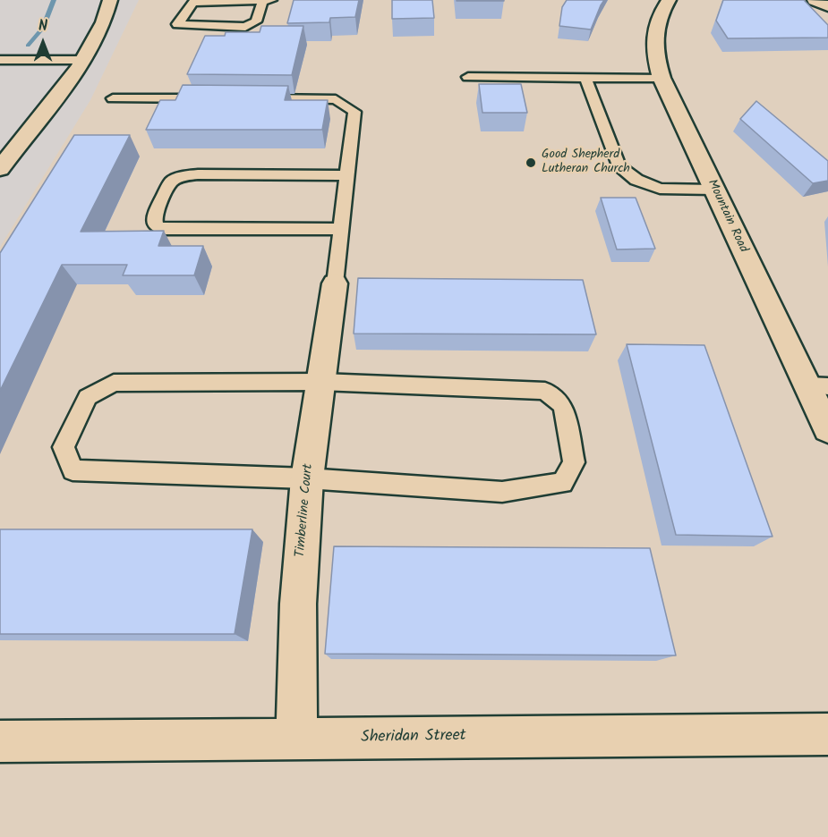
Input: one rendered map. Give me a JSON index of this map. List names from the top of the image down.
{
  "streets": {
    "street": ["Mountain Road", "Timberline Court", "Sheridan Street"]
  },
  "crossings": [
    ["Timberline Court", "Sheridan Street"]
  ],
  "places": ["Good Shepherd Lutheran Church"],
  "north": "top"
}
